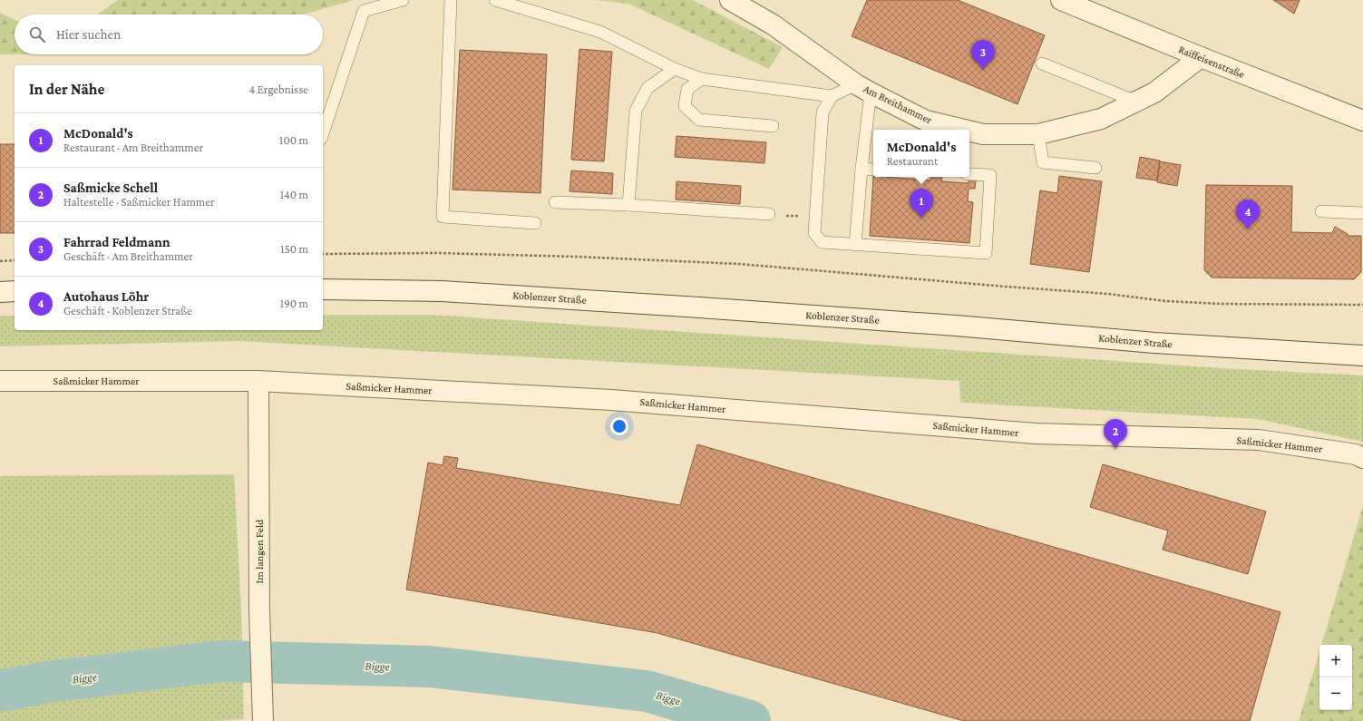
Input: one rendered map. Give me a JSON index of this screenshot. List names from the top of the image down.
{
  "streets": {
    "street": [
      "Raiffeisenstraße",
      "Am Breithammer",
      "Koblenzer Straße",
      "Saßmicker Hammer",
      "Im langen Feld"
    ]
  },
  "crossings": [
    ["Raiffeisenstraße", "Am Breithammer"],
    ["Saßmicker Hammer", "Im langen Feld"]
  ],
  "water": ["Bigge"],
  "page": {
    "search": "Hier suchen",
    "pins": [
      "3",
      "1",
      "4",
      "2"
    ],
    "heading": ["In der Nähe", "4 Ergebnisse"],
    "list": [
      {
        "mark": "1",
        "name": "McDonald's",
        "note": "Restaurant · Am Breithammer",
        "value": "100 m"
      },
      {
        "mark": "2",
        "name": "Saßmicke Schell",
        "note": "Haltestelle · Saßmicker Hammer",
        "value": "140 m"
      },
      {
        "mark": "3",
        "name": "Fahrrad Feldmann",
        "note": "Geschäft · Am Breithammer",
        "value": "150 m"
      },
      {
        "mark": "4",
        "name": "Autohaus Löhr",
        "note": "Geschäft · Koblenzer Straße",
        "value": "190 m"
      }
    ],
    "popup": ["McDonald's", "Restaurant"],
    "map_buttons": ["+", "−"]
  }
}
